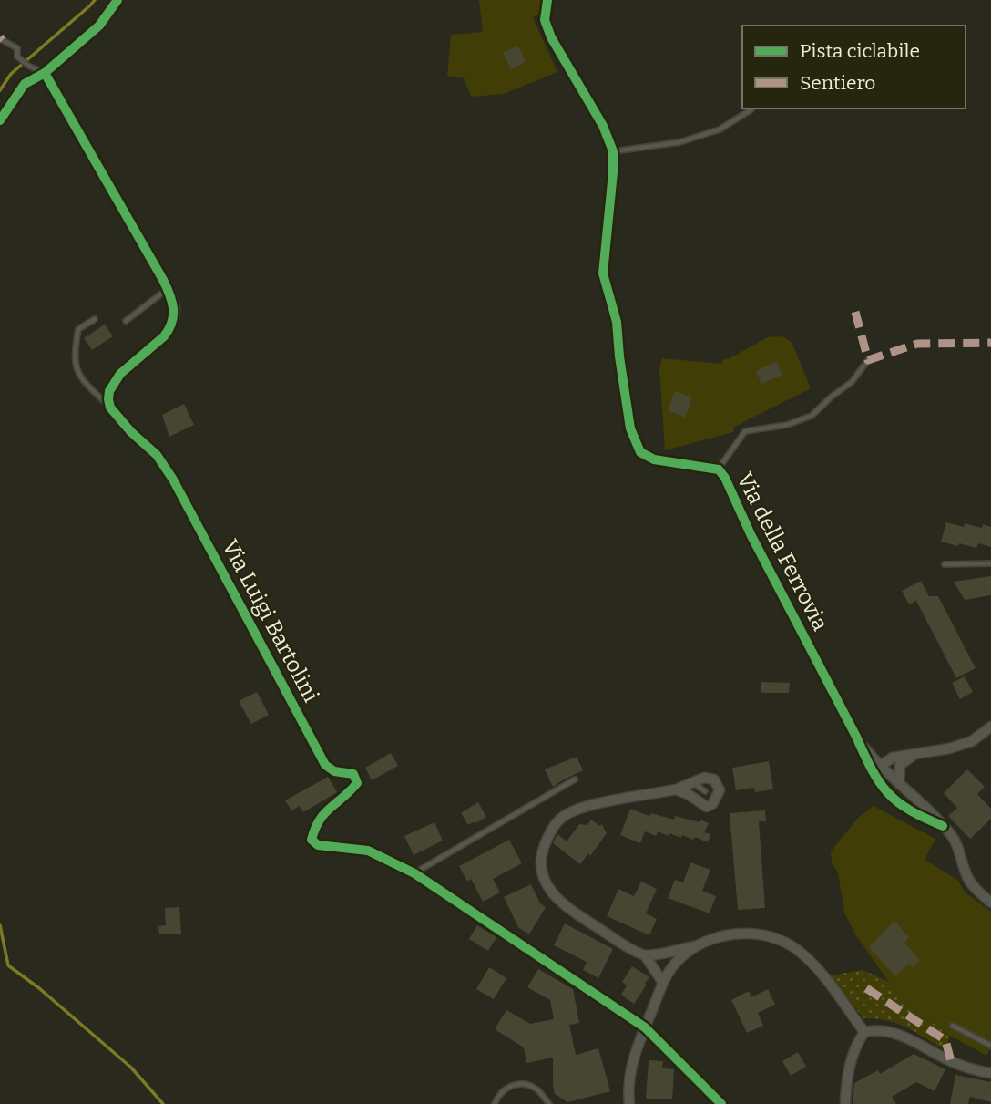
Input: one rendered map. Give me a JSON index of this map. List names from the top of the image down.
{
  "streets": {
    "street": ["Via della Ferrovia", "Via Luigi Bartolini"]
  },
  "legend": ["Pista ciclabile", "Sentiero"]
}
